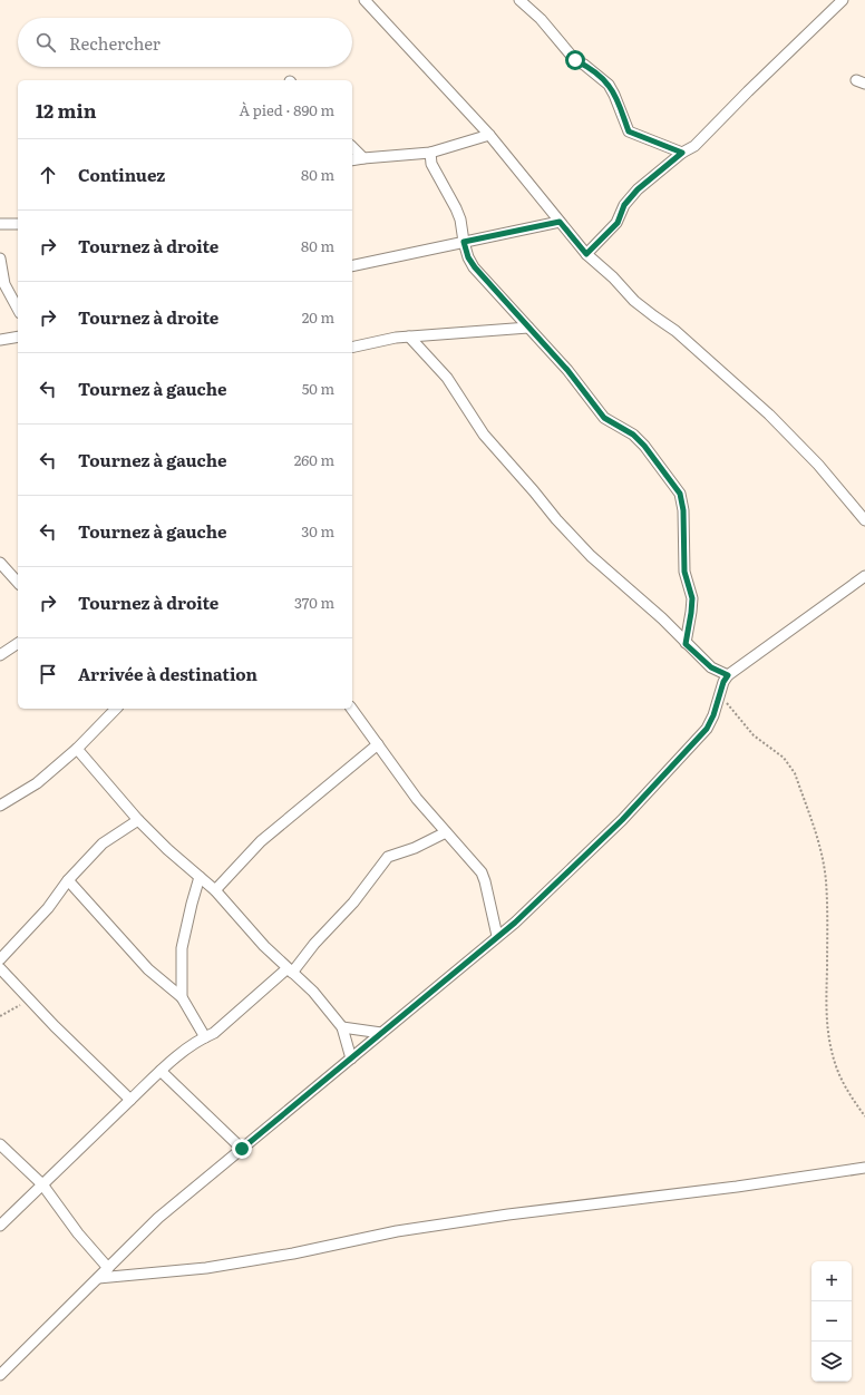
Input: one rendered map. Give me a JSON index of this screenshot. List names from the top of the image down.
{
  "page": {
    "search": "Rechercher",
    "heading": ["12 min", "À pied · 890 m"],
    "list": [
      ["Continuez", "80 m"],
      ["Tournez à droite", "80 m"],
      ["Tournez à droite", "20 m"],
      ["Tournez à gauche", "50 m"],
      ["Tournez à gauche", "260 m"],
      ["Tournez à gauche", "30 m"],
      ["Tournez à droite", "370 m"],
      "Arrivée à destination"
    ],
    "map_buttons": ["+", "−"]
  }
}
